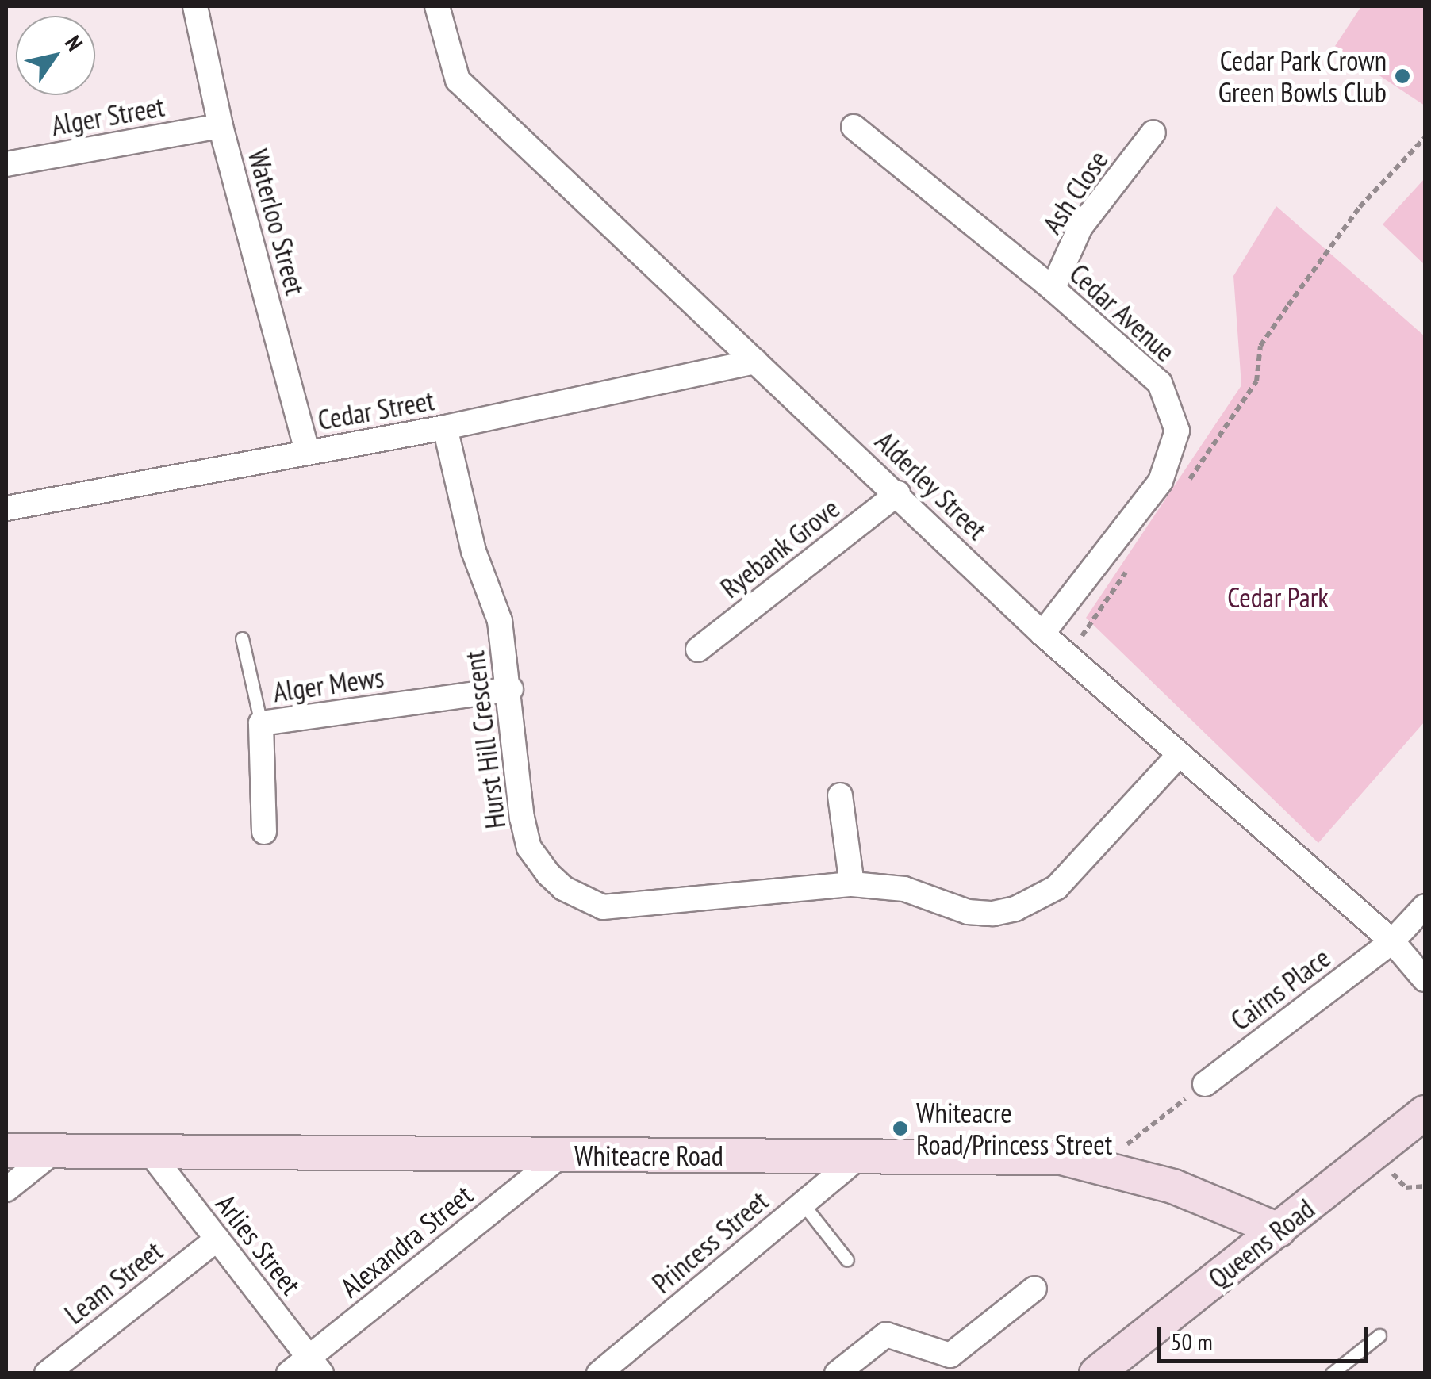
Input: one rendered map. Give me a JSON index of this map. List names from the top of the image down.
{
  "streets": {
    "main road": ["Whiteacre Road", "Queens Road"],
    "street": [
      "Alger Street",
      "Ash Close",
      "Waterloo Street",
      "Cedar Avenue",
      "Cedar Street",
      "Alderley Street",
      "Ryebank Grove",
      "Alger Mews",
      "Hurst Hill Crescent",
      "Cairns Place",
      "Alexandra Street",
      "Princess Street",
      "Arlies Street",
      "Leam Street"
    ]
  },
  "crossings": [
    ["Alger Street", "Waterloo Street"],
    ["Ash Close", "Cedar Avenue"],
    ["Waterloo Street", "Cedar Street"],
    ["Cedar Avenue", "Alderley Street"],
    ["Cedar Street", "Alderley Street"],
    ["Cedar Street", "Hurst Hill Crescent"],
    ["Alderley Street", "Ryebank Grove"],
    ["Alderley Street", "Hurst Hill Crescent"],
    ["Alderley Street", "Cairns Place"],
    ["Alger Mews", "Hurst Hill Crescent"],
    ["Whiteacre Road", "Alexandra Street"],
    ["Whiteacre Road", "Princess Street"],
    ["Whiteacre Road", "Queens Road"],
    ["Whiteacre Road", "Arlies Street"],
    ["Alexandra Street", "Arlies Street"],
    ["Arlies Street", "Leam Street"]
  ],
  "parks": ["Cedar Park"],
  "places": ["Cedar Park Crown Green Bowls Club", "Whiteacre Road/Princess Street"],
  "scale_bar": "50 m",
  "north": "top right"
}
